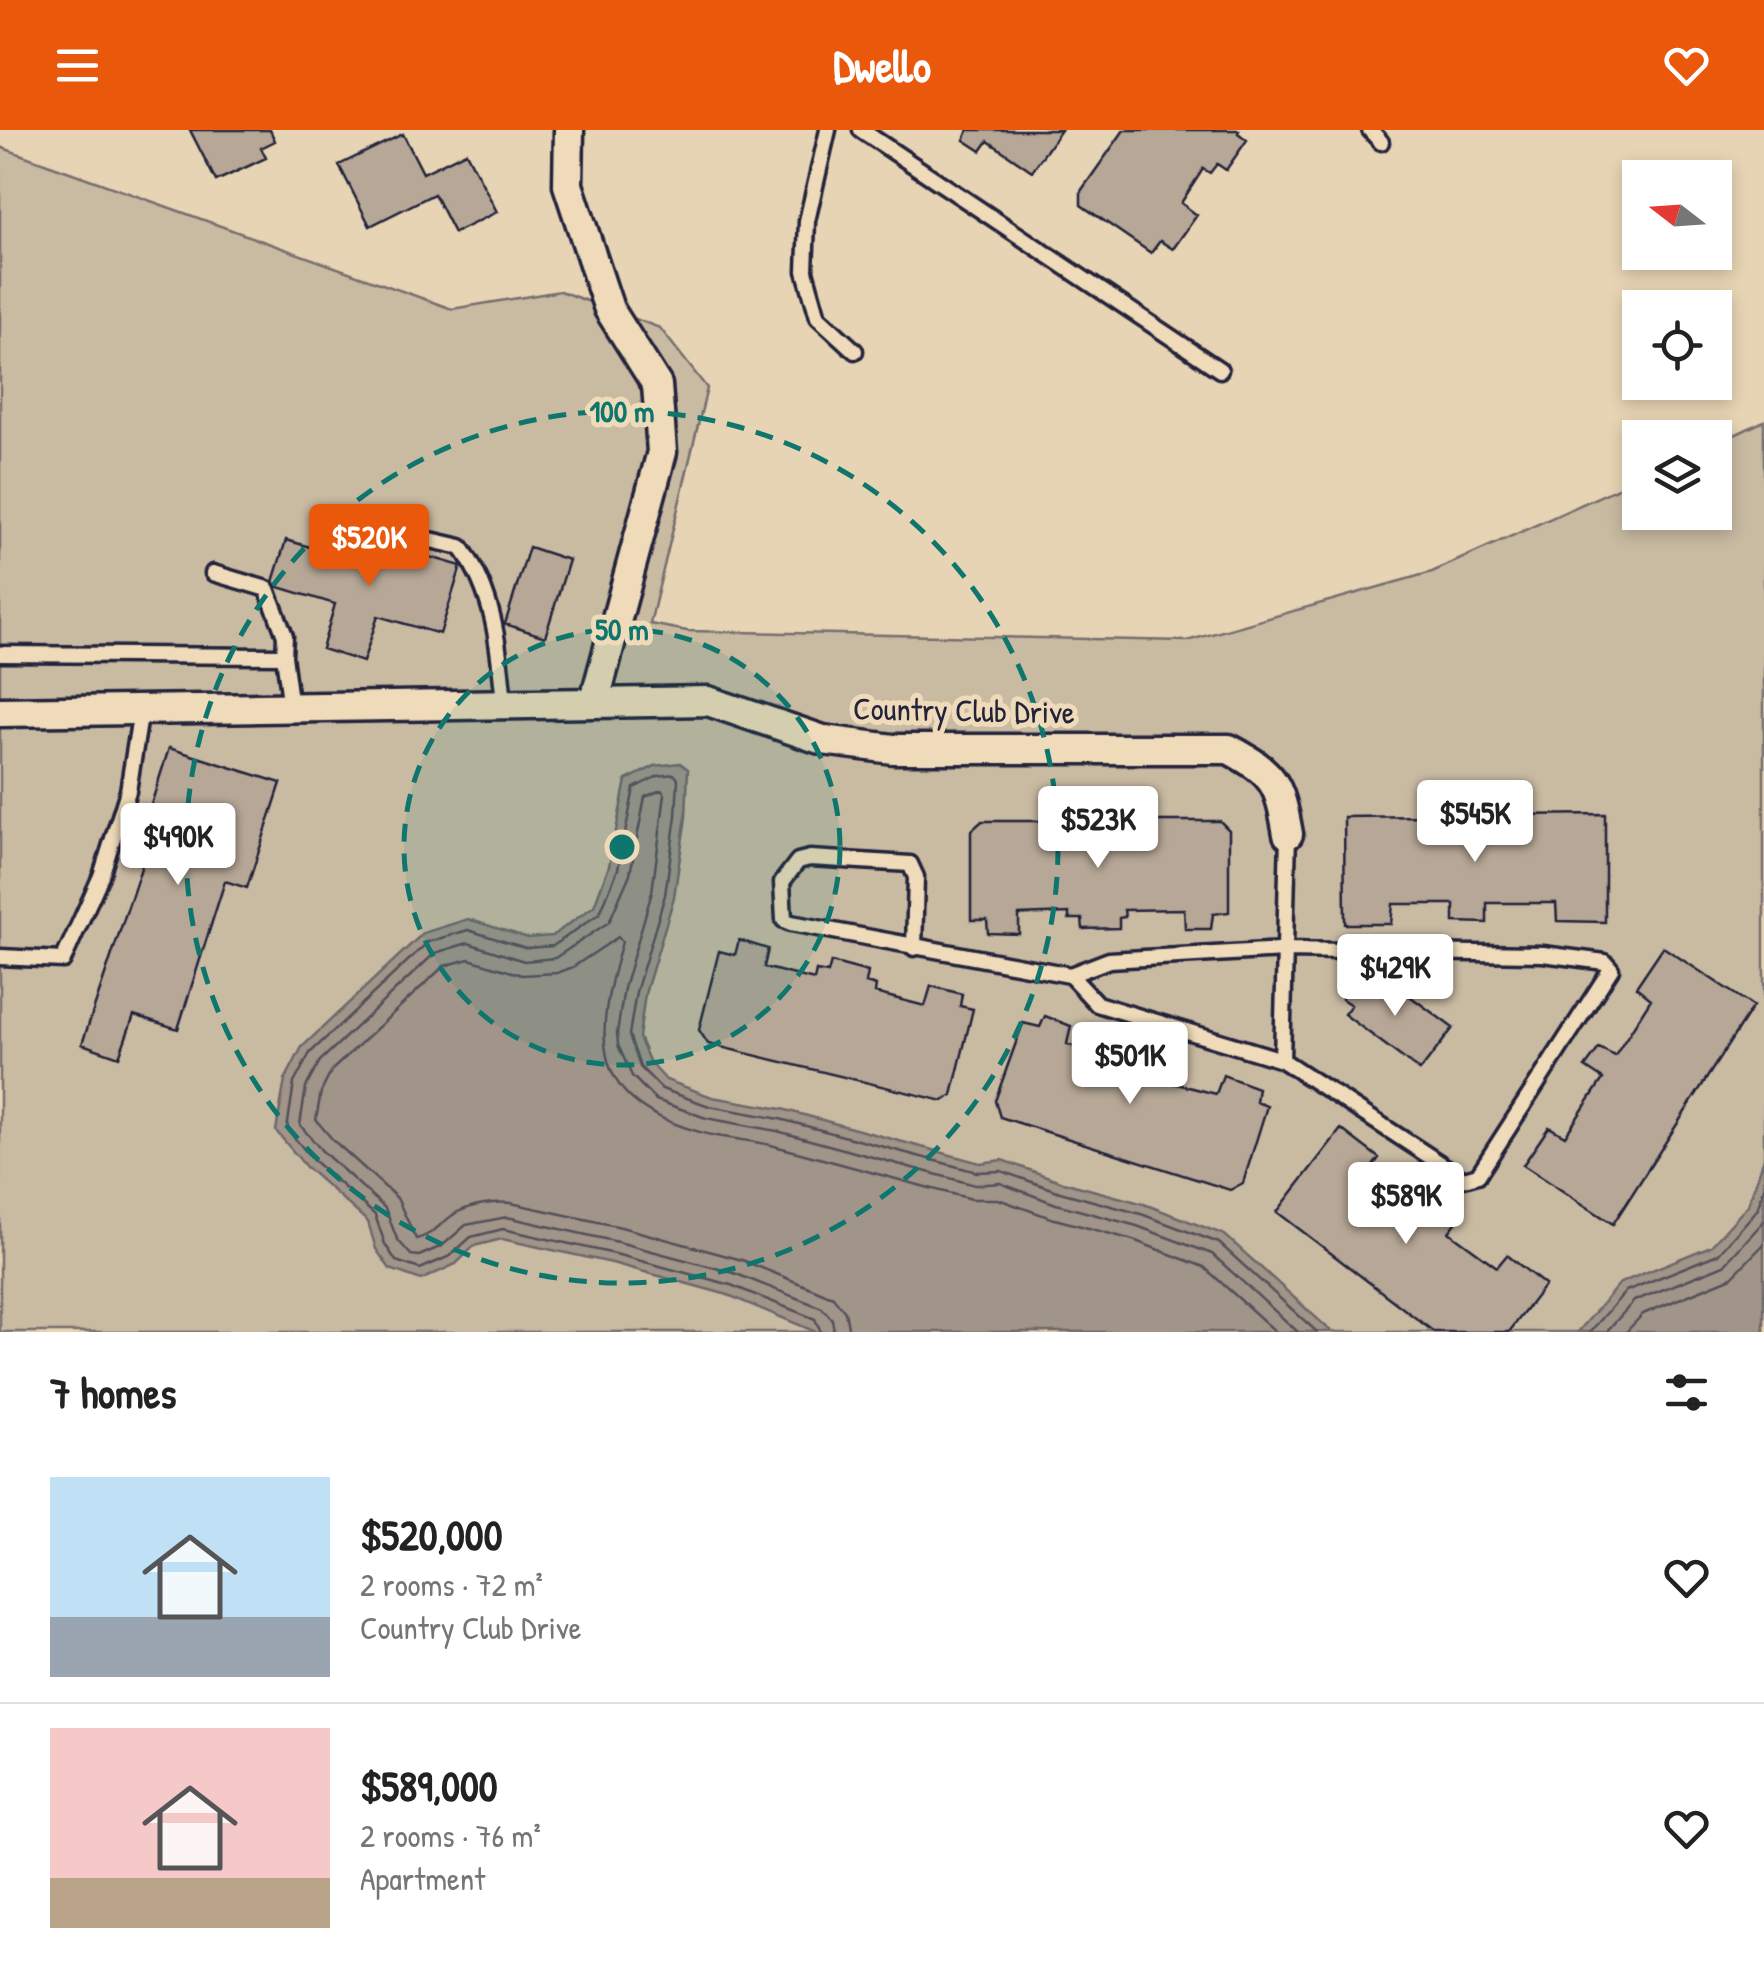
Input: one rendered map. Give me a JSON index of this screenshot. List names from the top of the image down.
{
  "streets": {
    "street": ["Country Club Drive"]
  },
  "north": "left",
  "page": {
    "header": "Dwello",
    "price": [
      "$520K",
      "$545K",
      "$523K",
      "$490K",
      "$429K",
      "$501K",
      "$589K"
    ],
    "heading": "7 homes",
    "list": [
      {
        "name": "$520,000",
        "note": "2 rooms · 72 m² · Country Club Drive"
      },
      {
        "name": "$589,000",
        "note": "2 rooms · 76 m² · Apartment"
      }
    ]
  },
  "rings": ["100 m", "50 m"]
}
